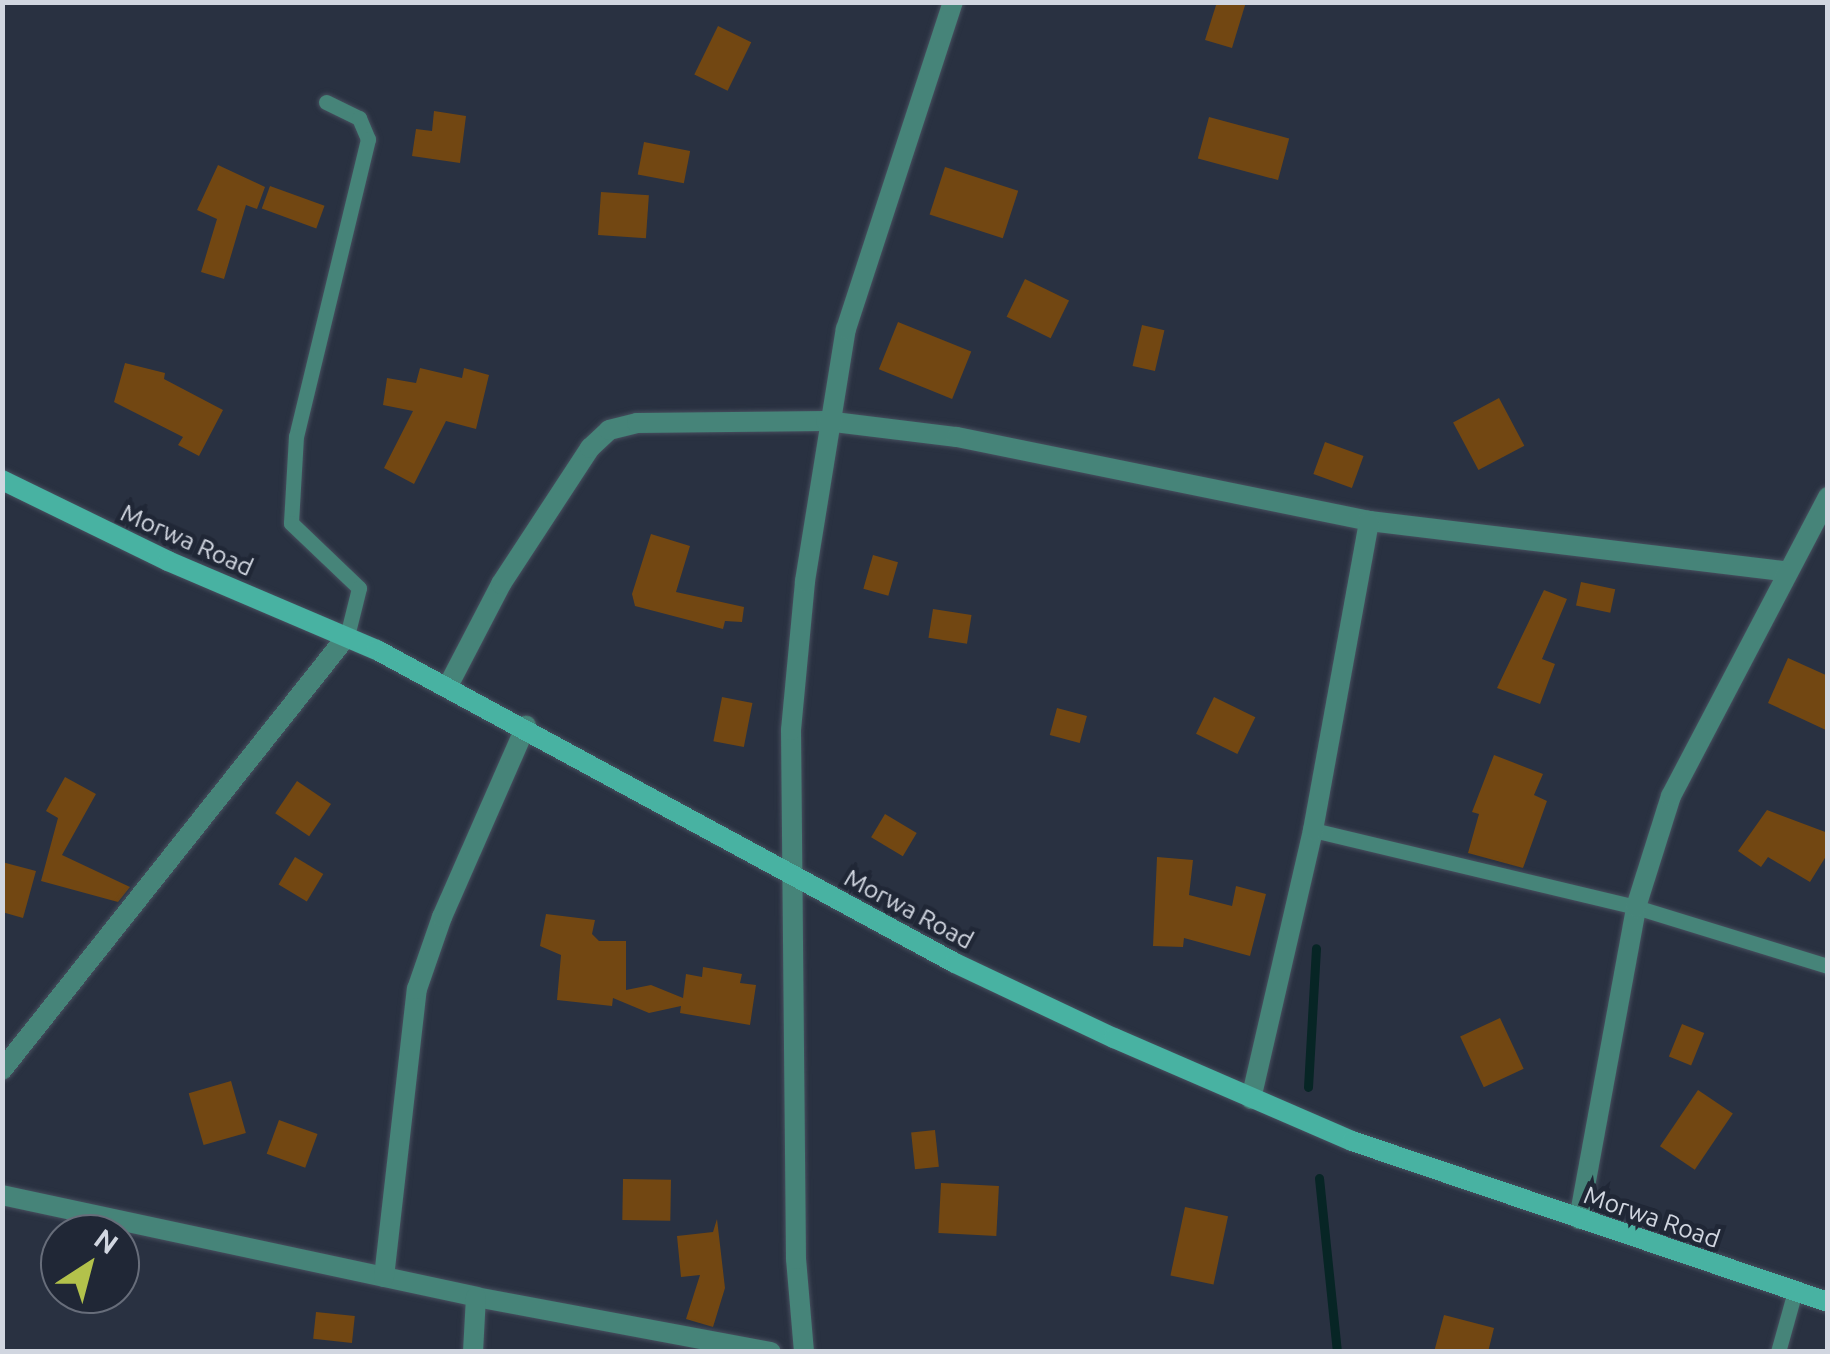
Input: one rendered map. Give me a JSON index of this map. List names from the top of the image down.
{
  "streets": {
    "main road": ["Morwa Road"]
  },
  "north": "top right"
}
